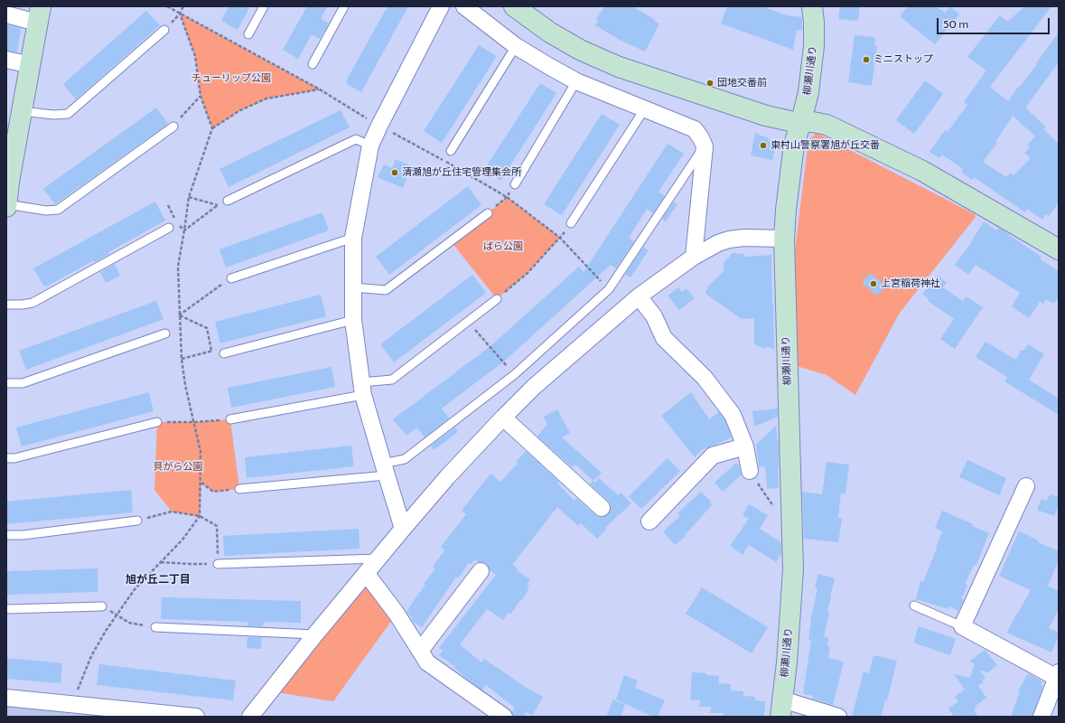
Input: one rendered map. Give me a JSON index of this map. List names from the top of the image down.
{
  "streets": {
    "street": ["柳瀬川通り"]
  },
  "districts": ["旭が丘二丁目"],
  "parks": ["チューリップ公園", "ばら公園", "貝がら公園"],
  "places": [
    "ミニストップ",
    "団地交番前",
    "東村山警察署旭が丘交番",
    "清瀬旭が丘住宅管理集会所",
    "上宮稲荷神社"
  ],
  "scale_bar": "50 m"
}
